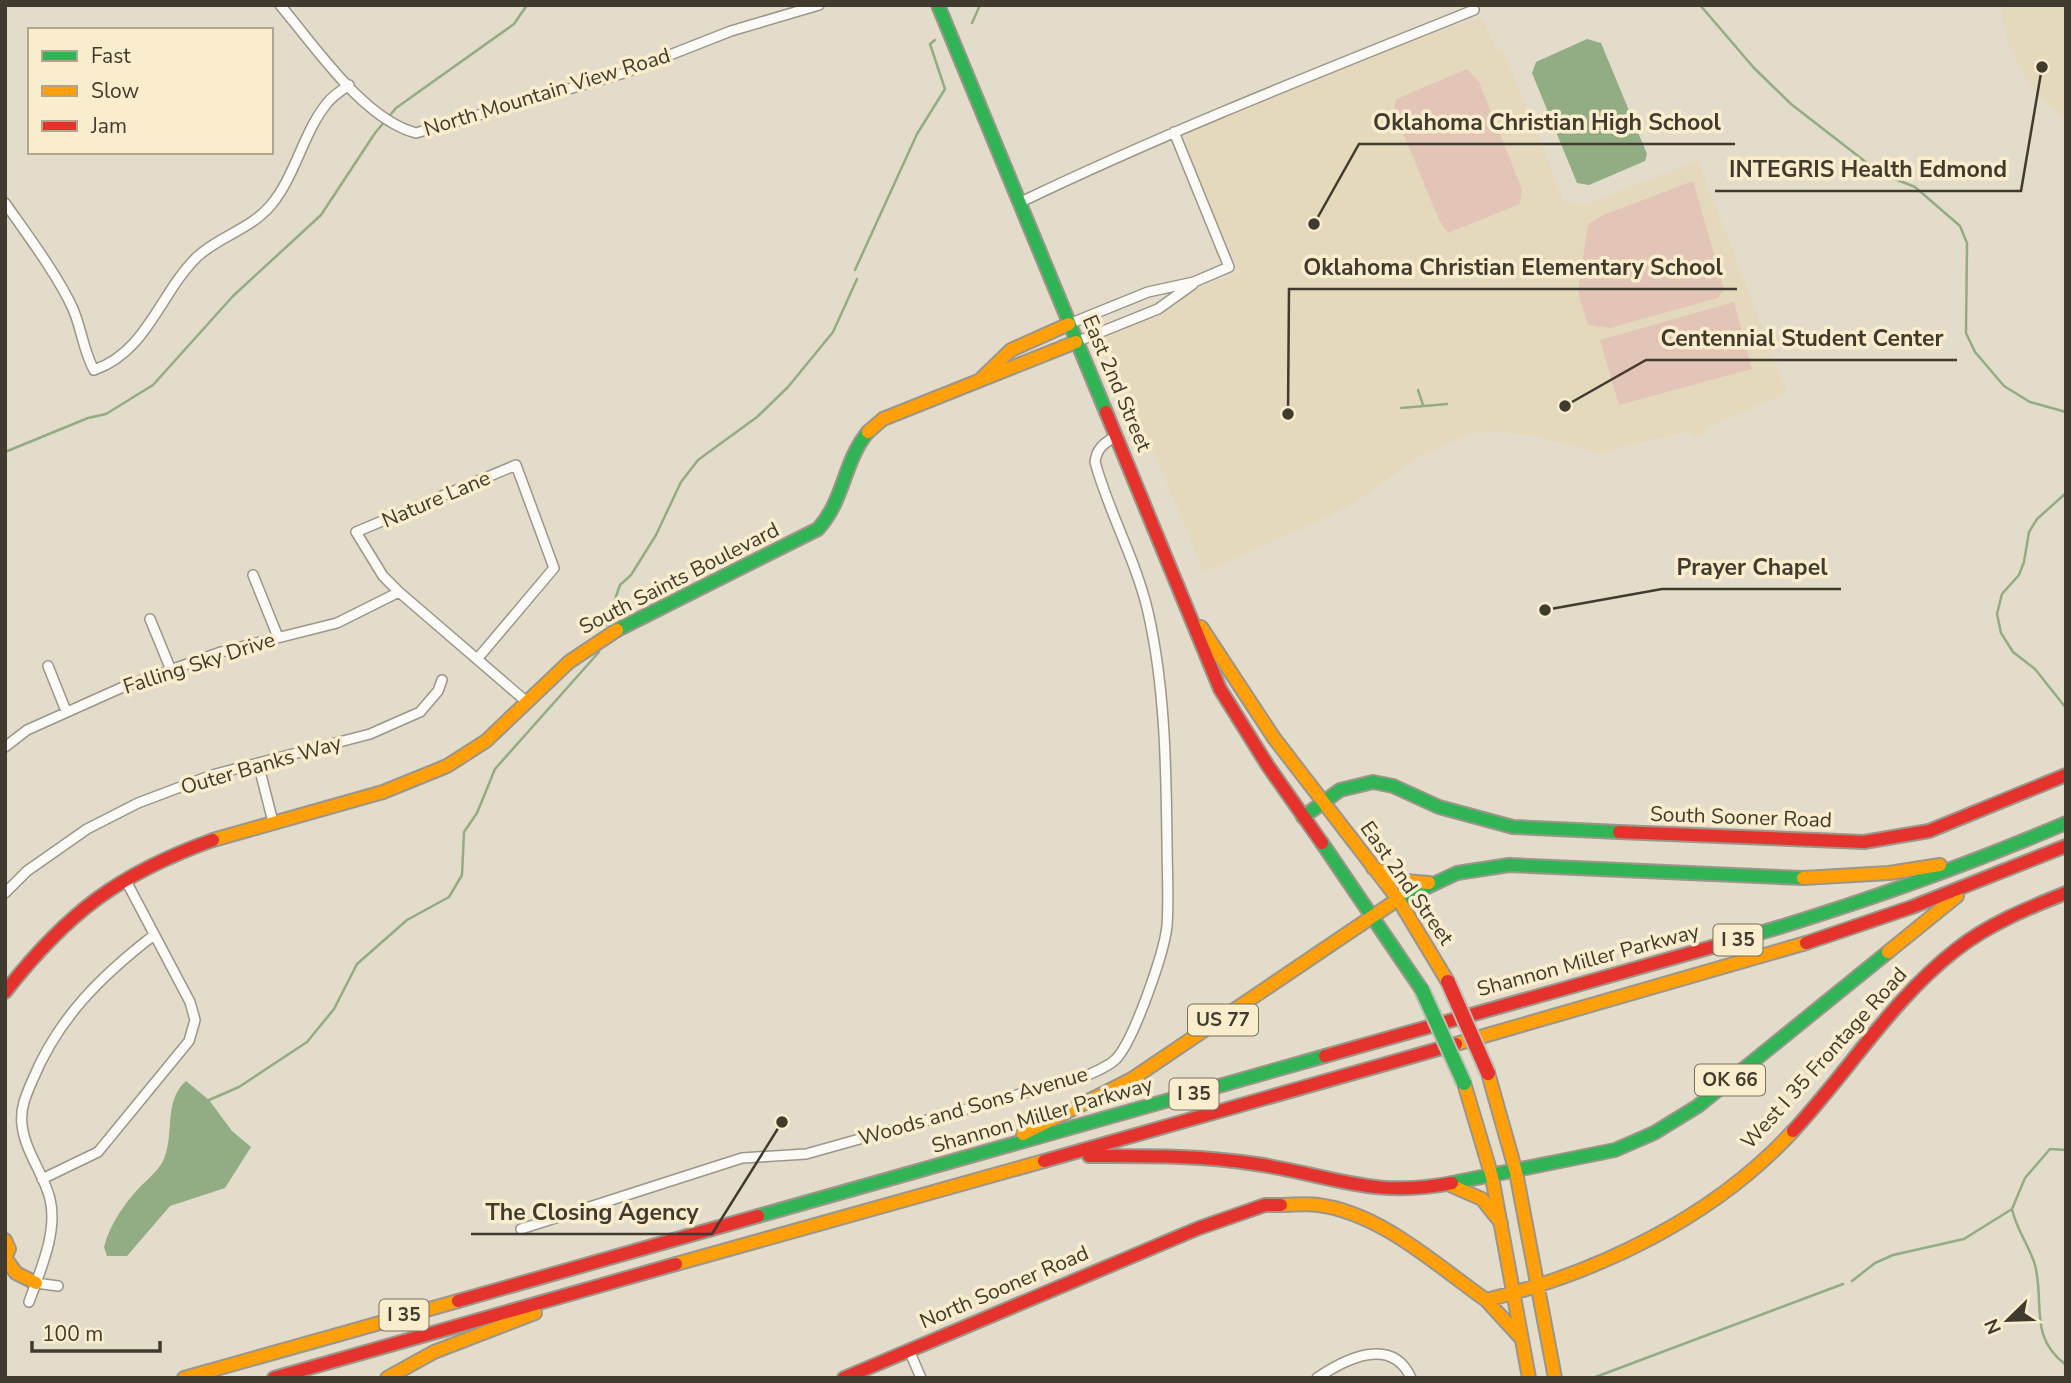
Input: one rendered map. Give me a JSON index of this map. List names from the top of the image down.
{
  "streets": {
    "main road": [
      "East 2nd Street",
      "South Saints Boulevard",
      "South Sooner Road",
      "I 35",
      "Shannon Miller Parkway",
      "US 77",
      "West I 35 Frontage Road",
      "OK 66",
      "North Sooner Road"
    ],
    "street": [
      "North Mountain View Road",
      "Nature Lane",
      "Falling Sky Drive",
      "Outer Banks Way",
      "Woods and Sons Avenue"
    ]
  },
  "crossings": [
    ["East 2nd Street", "South Saints Boulevard"],
    ["East 2nd Street", "South Sooner Road"],
    ["East 2nd Street", "US 77"],
    ["East 2nd Street", "West I 35 Frontage Road"],
    ["East 2nd Street", "OK 66"],
    ["East 2nd Street", "Woods and Sons Avenue"],
    ["Nature Lane", "Falling Sky Drive"],
    ["Shannon Miller Parkway", "US 77"],
    ["Shannon Miller Parkway", "OK 66"]
  ],
  "places": [
    "INTEGRIS Health Edmond",
    "Oklahoma Christian High School",
    "Centennial Student Center",
    "Oklahoma Christian Elementary School",
    "Prayer Chapel",
    "The Closing Agency"
  ],
  "legend": ["Fast", "Slow", "Jam"],
  "scale_bar": "100 m",
  "north": "bottom left"
}
